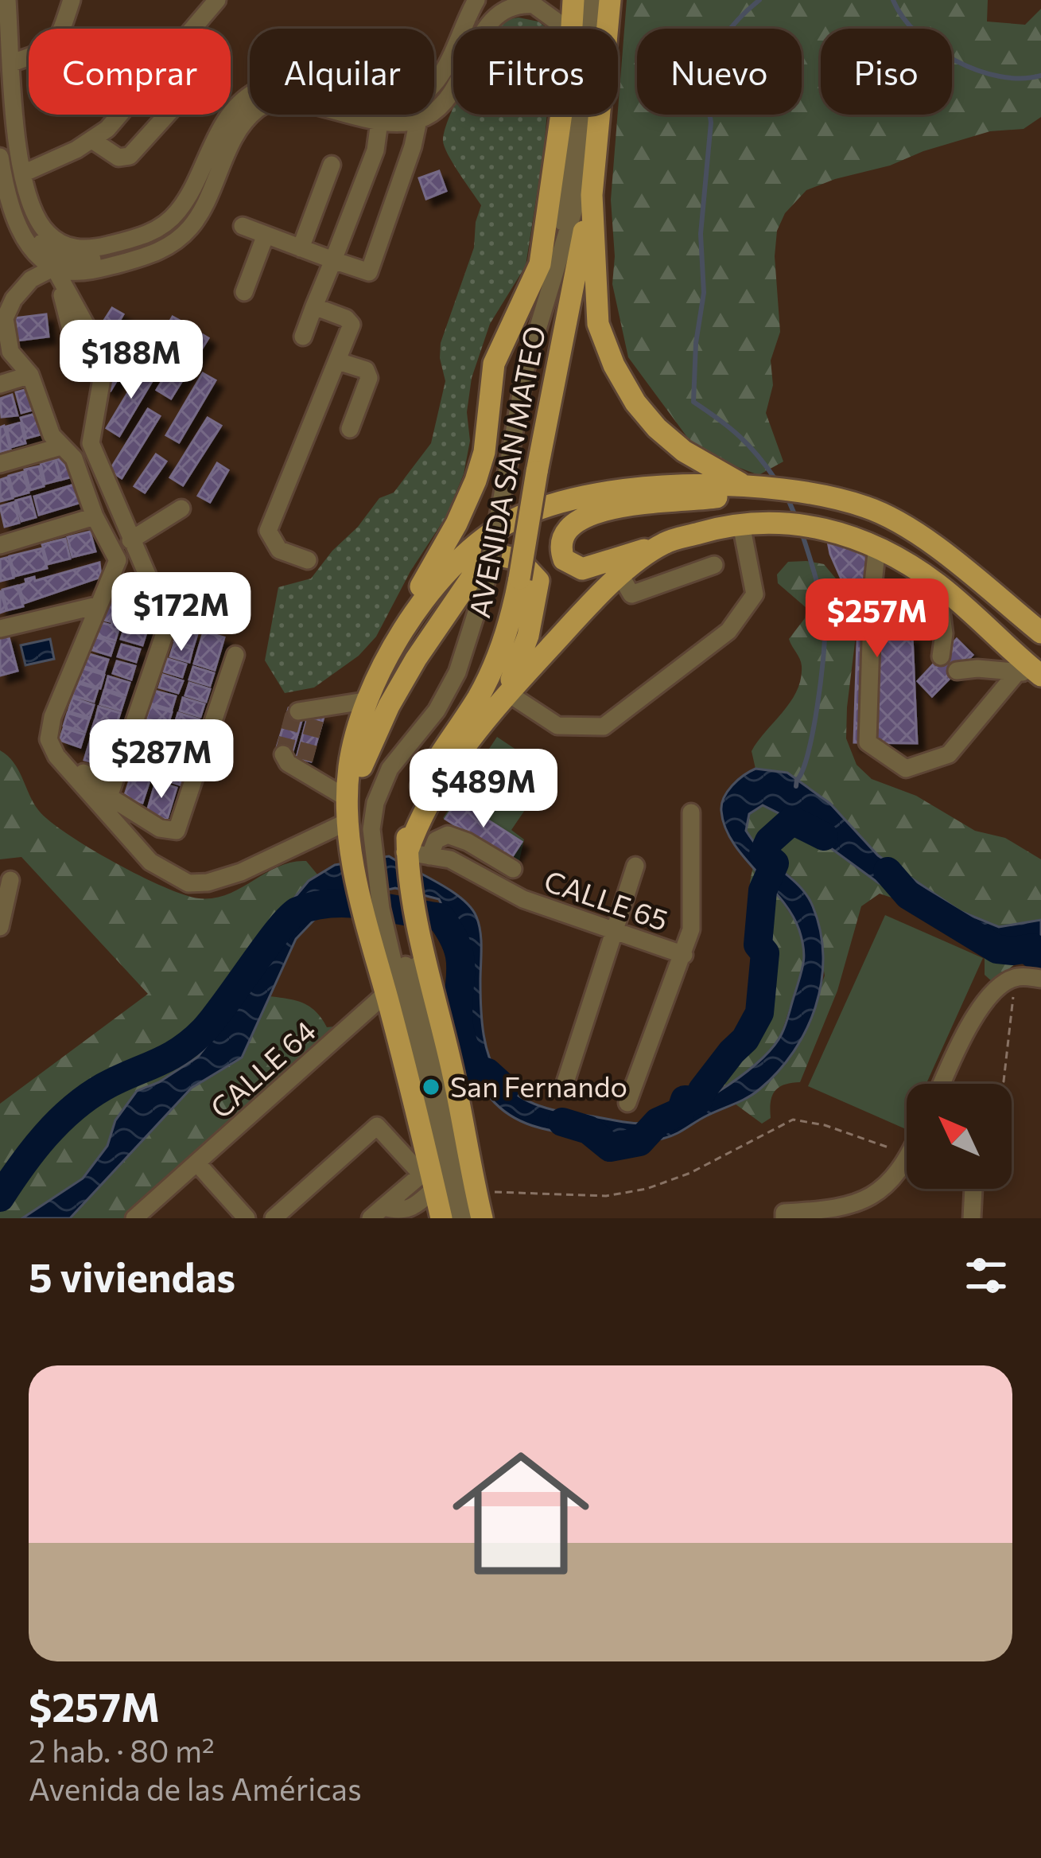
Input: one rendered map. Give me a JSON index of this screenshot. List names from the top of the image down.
{
  "streets": {
    "main road": ["AVENIDA SAN MATEO"],
    "street": ["CALLE 65", "CALLE 64"]
  },
  "crossings": [
    ["AVENIDA SAN MATEO", "CALLE 65"],
    ["AVENIDA SAN MATEO", "CALLE 64"]
  ],
  "places": ["San Fernando"],
  "north": "top left",
  "page": {
    "chip": [
      "Comprar",
      "Alquilar",
      "Filtros",
      "Nuevo",
      "Piso"
    ],
    "price": [
      "$188M",
      "$172M",
      "$257M",
      "$287M",
      "$489M"
    ],
    "heading": "5 viviendas",
    "list": [
      {
        "name": "$257M",
        "note": "2 hab. · 80 m² · Avenida de las Américas"
      }
    ]
  }
}
